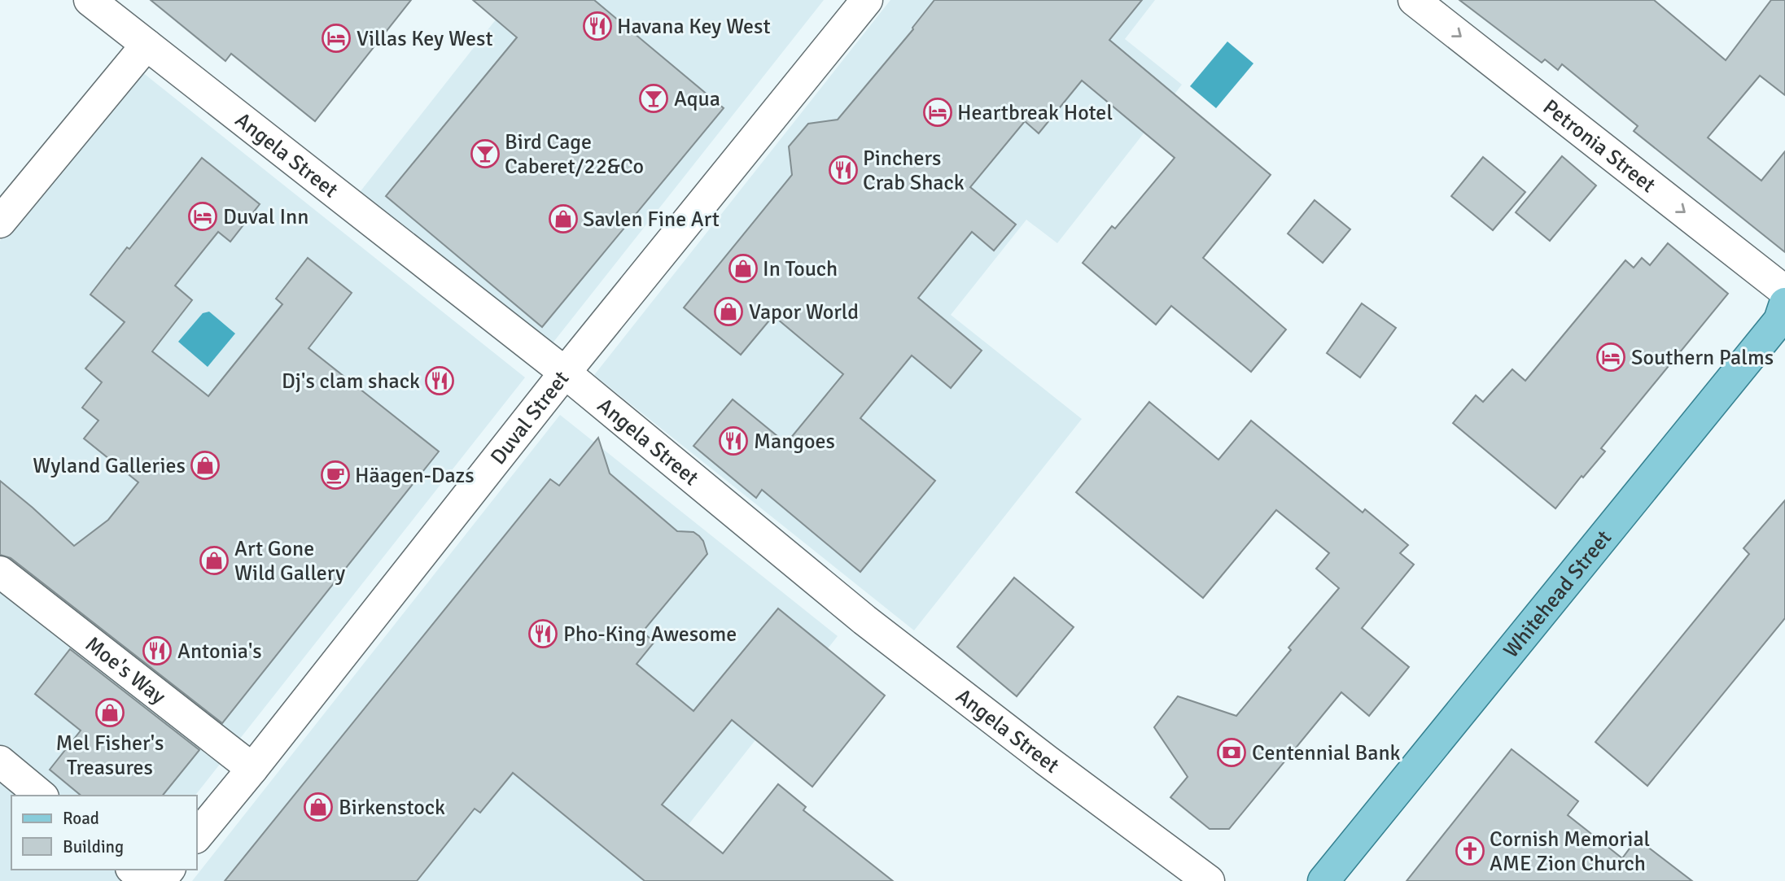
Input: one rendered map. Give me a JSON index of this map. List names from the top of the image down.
{
  "streets": {
    "main road": ["Whitehead Street"],
    "street": [
      "Petronia Street",
      "Angela Street",
      "Duval Street",
      "Moe's Way"
    ]
  },
  "crossings": [
    ["Angela Street", "Duval Street"],
    ["Duval Street", "Moe's Way"]
  ],
  "one_way": ["Petronia Street"],
  "places": {
    "restaurant": [
      "Havana Key West",
      "Pinchers Crab Shack",
      "Dj's clam shack",
      "Mangoes",
      "Pho-King Awesome",
      "Antonia's"
    ],
    "hotel": [
      "Villas Key West",
      "Heartbreak Hotel",
      "Duval Inn",
      "Southern Palms"
    ],
    "bar": ["Aqua", "Bird Cage Caberet/22&Co"],
    "shop": [
      "Savlen Fine Art",
      "In Touch",
      "Vapor World",
      "Wyland Galleries",
      "Art Gone Wild Gallery",
      "Mel Fisher's Treasures",
      "Birkenstock"
    ],
    "cafe": ["Häagen-Dazs"],
    "bank": ["Centennial Bank"],
    "church": ["Cornish Memorial AME Zion Church"]
  },
  "legend": ["Road", "Building"]
}
